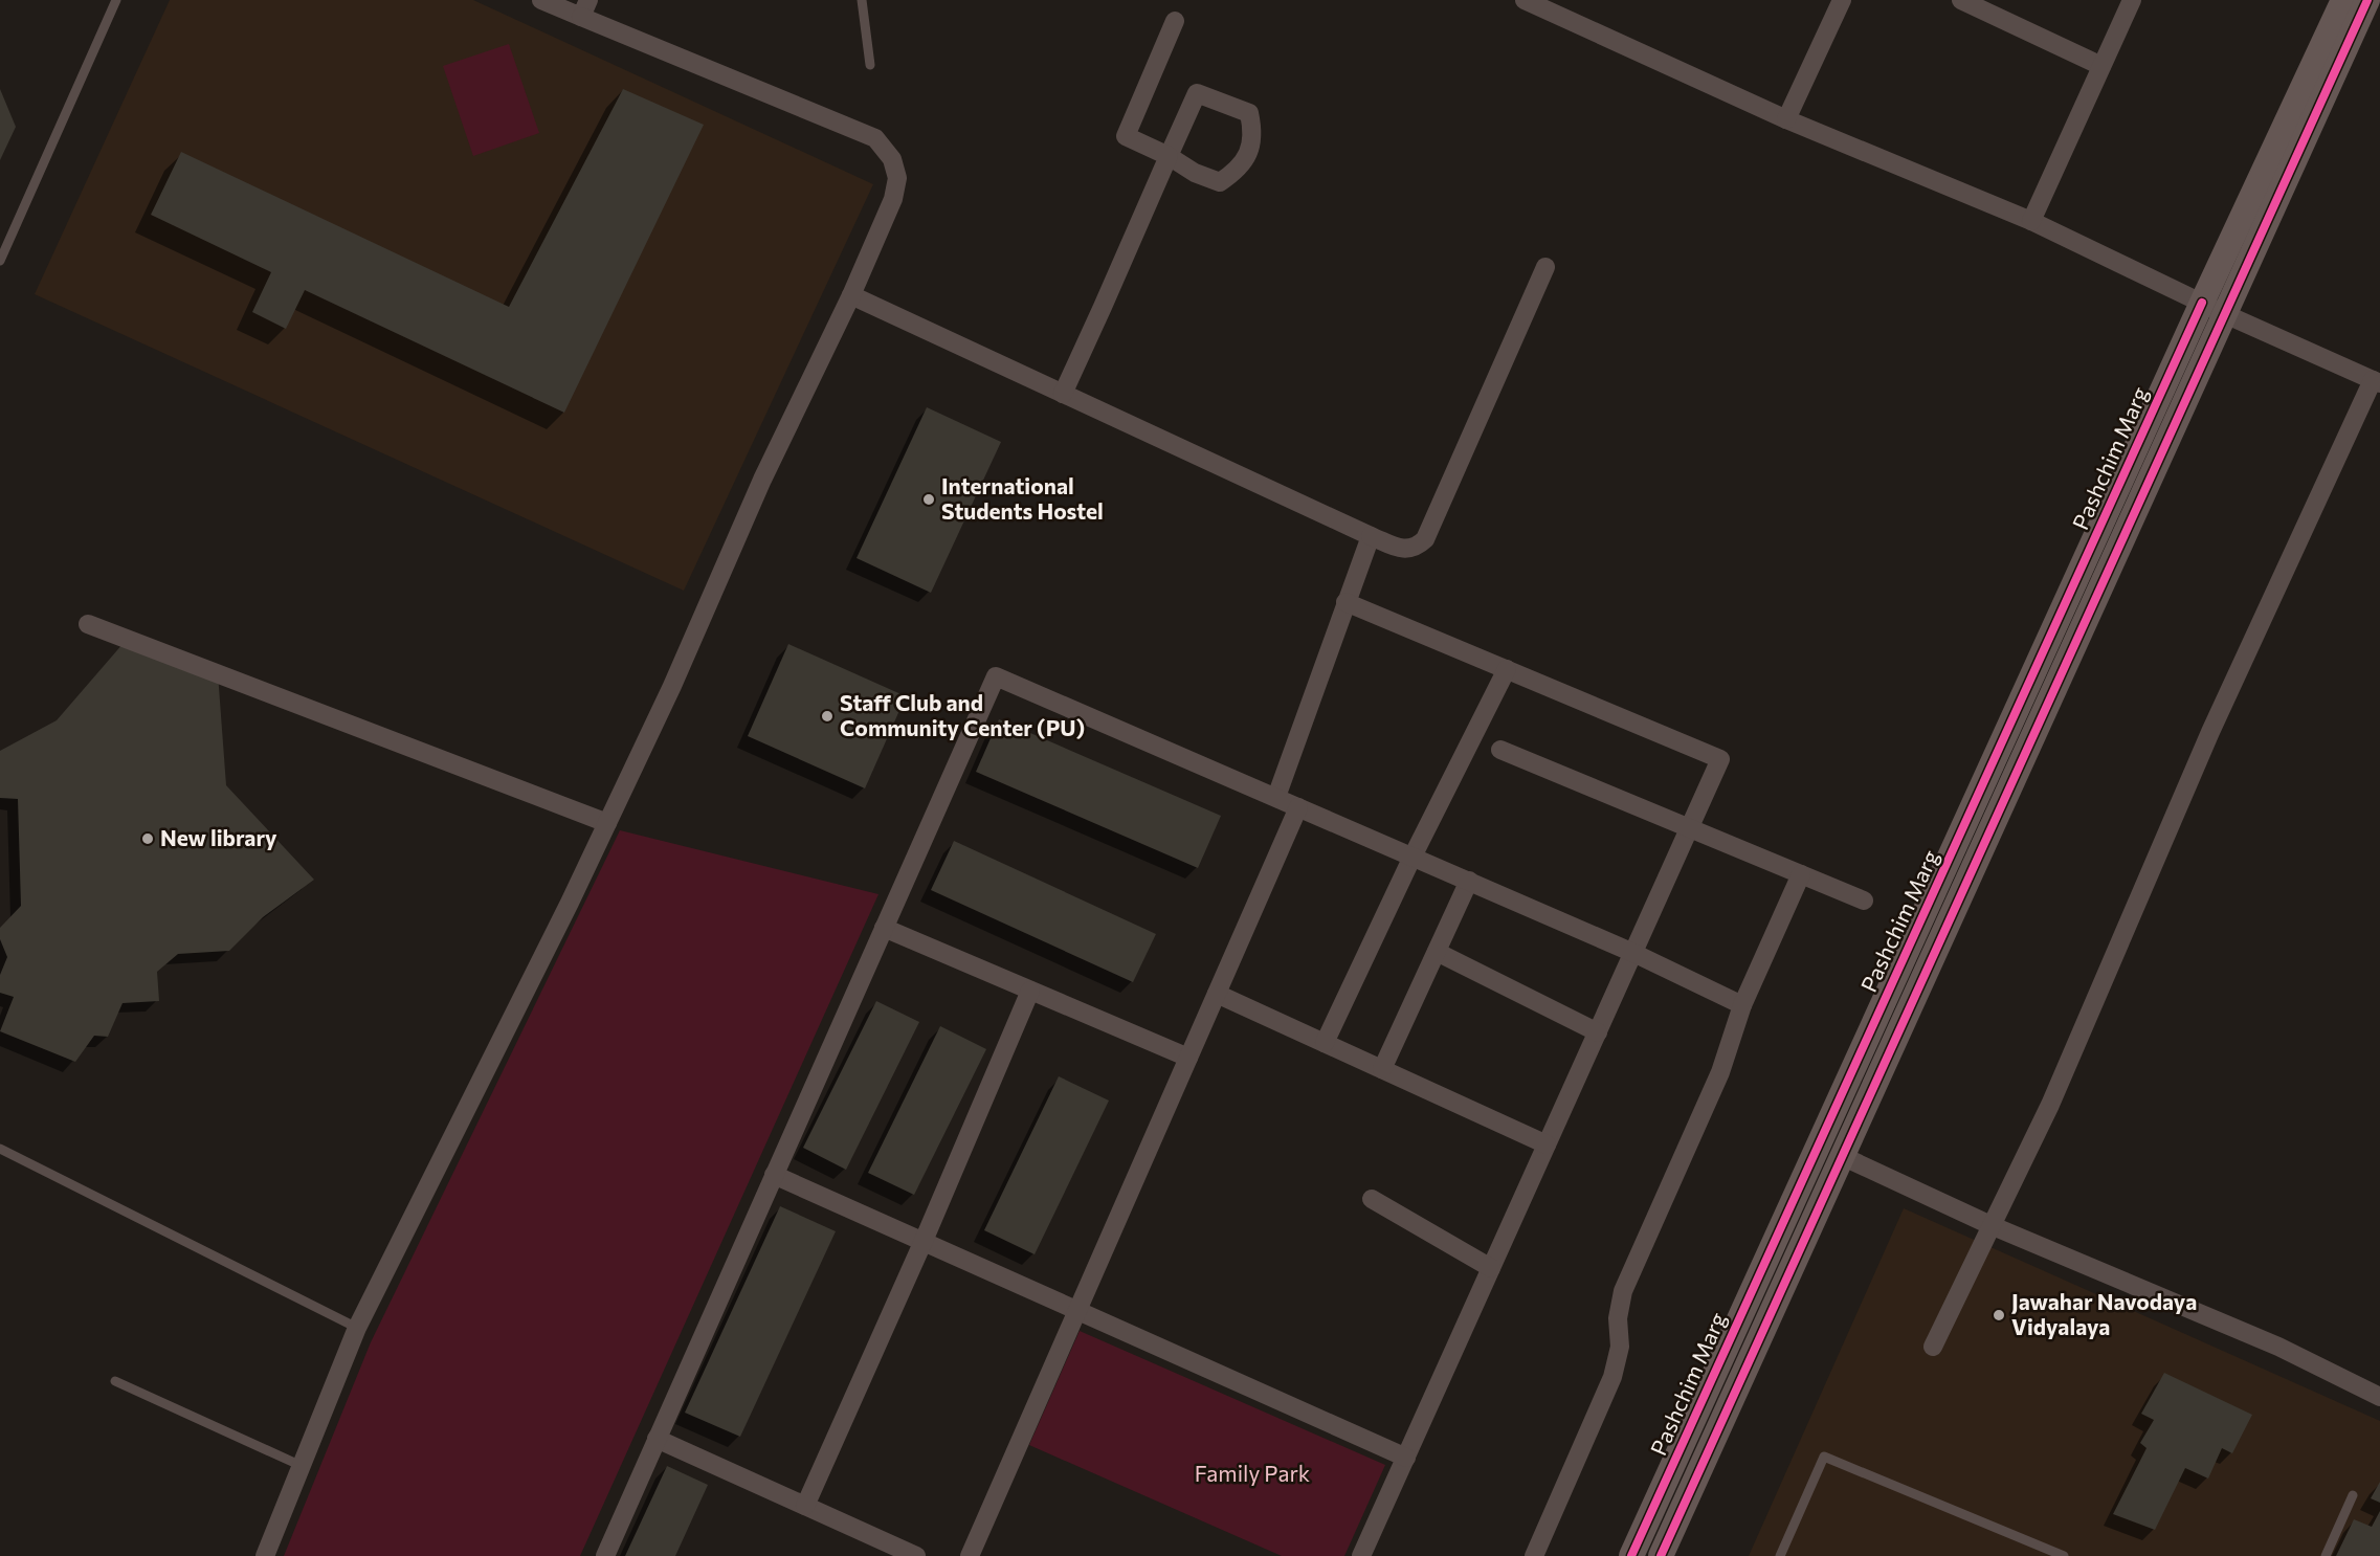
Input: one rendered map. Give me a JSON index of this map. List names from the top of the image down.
{
  "streets": {
    "main road": ["Pashchim Marg"]
  },
  "parks": ["Family Park"],
  "places": [
    "International Students Hostel",
    "Staff Club and Community Center (PU)",
    "New library",
    "Jawahar Navodaya Vidyalaya"
  ]
}
